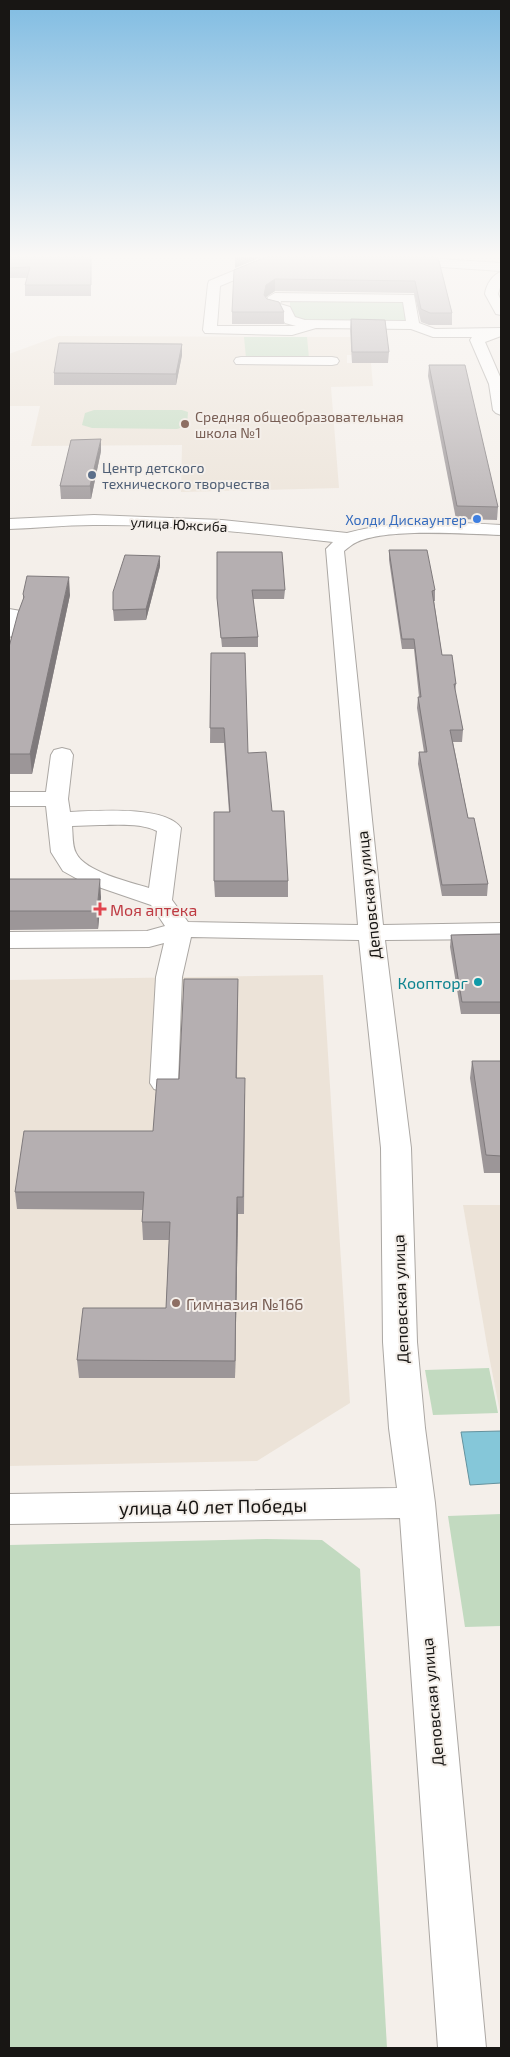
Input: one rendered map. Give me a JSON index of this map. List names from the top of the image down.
{
  "streets": {
    "street": ["улица Южсиба", "Деповская улица", "улица 40 лет Победы"]
  },
  "crossings": [
    ["улица Южсиба", "Деповская улица"],
    ["Деповская улица", "улица 40 лет Победы"]
  ],
  "places": {
    "other": [
      "Средняя общеобразовательная школа №1",
      "Центр детского технического творчества",
      "Холди Дискаунтер",
      "Коопторг",
      "Гимназия №166"
    ],
    "health": ["Моя аптека"]
  }
}
